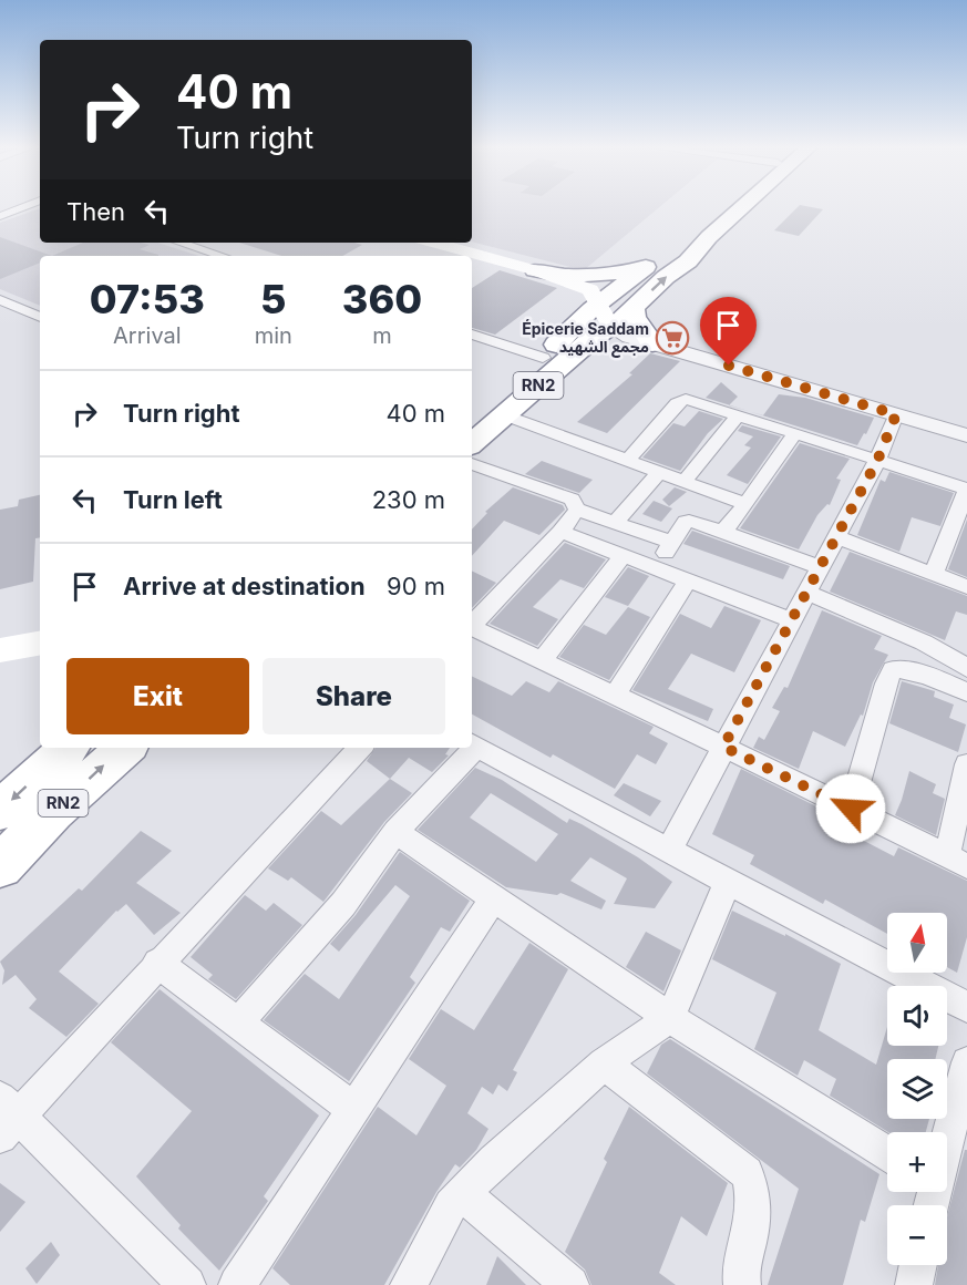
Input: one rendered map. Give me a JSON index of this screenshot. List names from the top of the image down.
{
  "streets": {
    "highway": ["RN2"]
  },
  "places": {
    "supermarket": ["Épicerie Saddam مجمع الشهيد"]
  },
  "north": "top",
  "page": {
    "turn": ["40 m", "Turn right"],
    "then": "Then",
    "eta": [
      "07:53",
      "Arrival",
      "5",
      "min",
      "360",
      "m"
    ],
    "list": [
      {
        "name": "Turn right",
        "value": "40 m"
      },
      {
        "name": "Turn left",
        "value": "230 m"
      },
      {
        "name": "Arrive at destination",
        "value": "90 m"
      }
    ],
    "buttons": ["Exit", "Share"],
    "map_buttons": ["+", "−"]
  }
}
